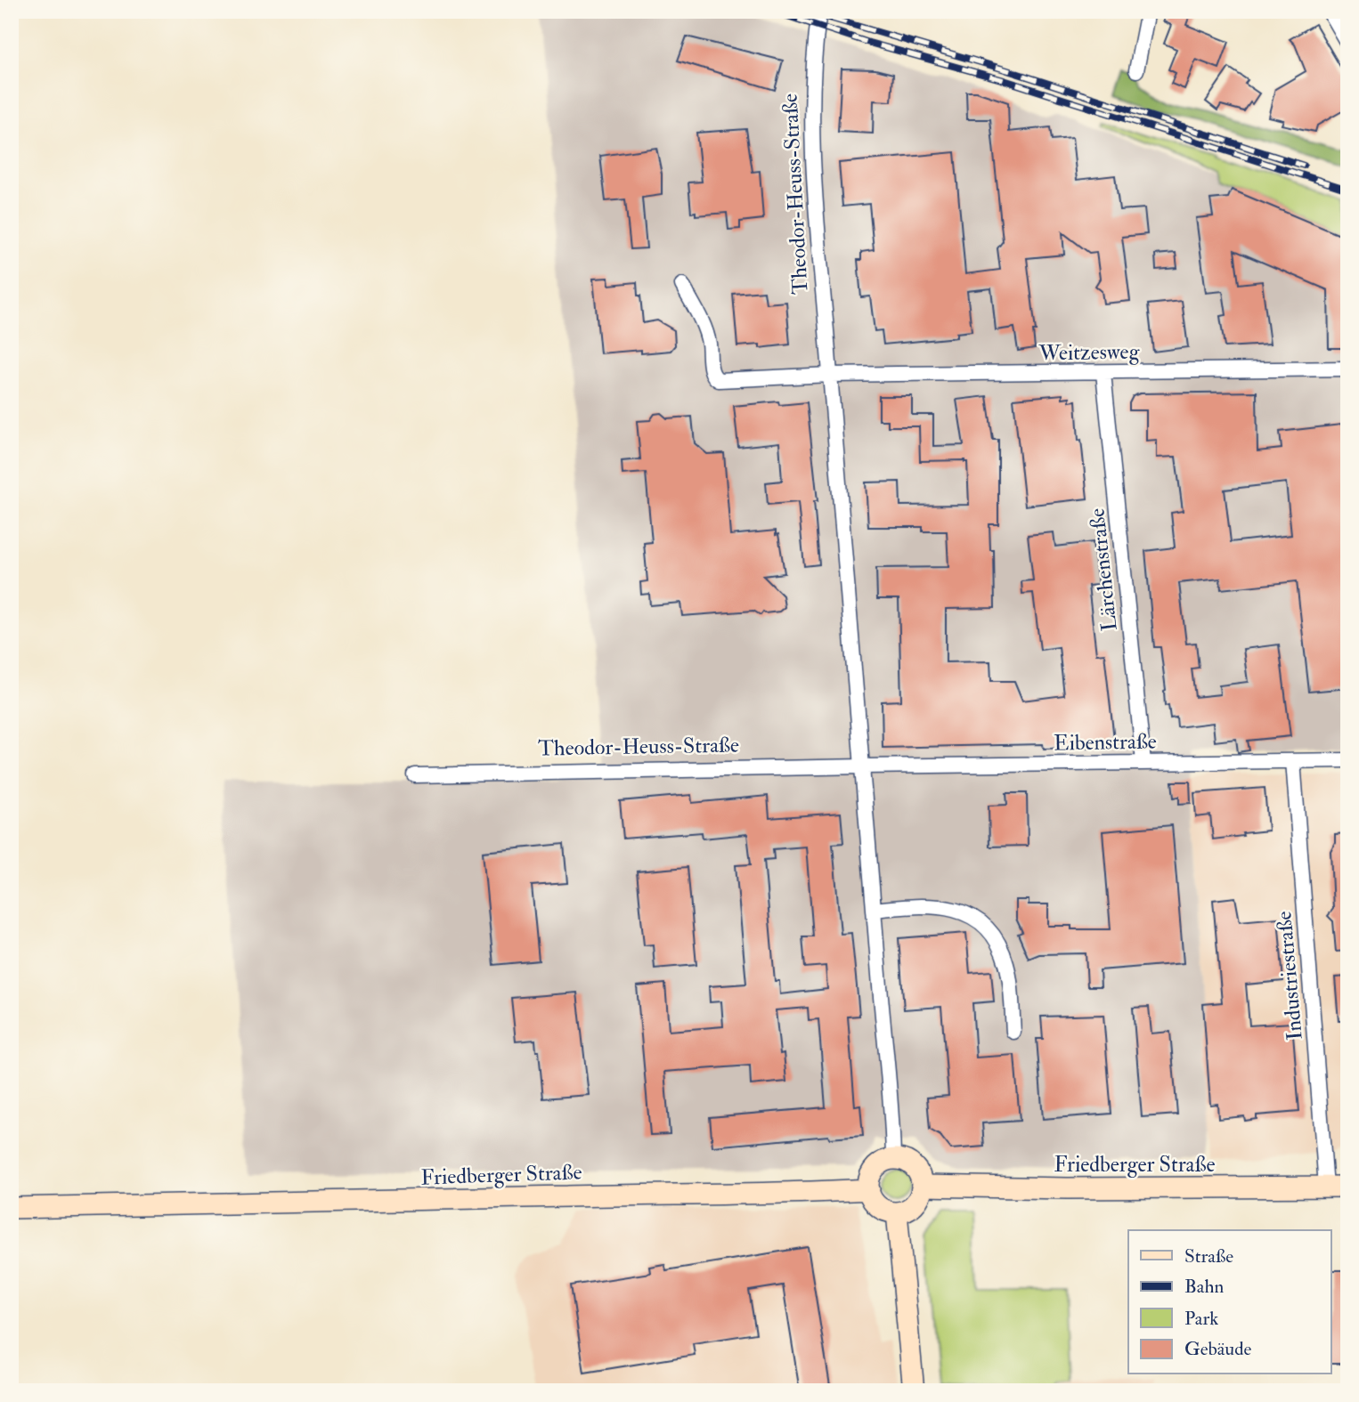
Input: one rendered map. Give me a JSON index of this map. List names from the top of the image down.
{
  "streets": {
    "street": [
      "Theodor-Heuss-Straße",
      "Weitzesweg",
      "Lärchenstraße",
      "Eibenstraße",
      "Industriestraße",
      "Friedberger Straße"
    ]
  },
  "crossings": [
    ["Theodor-Heuss-Straße", "Weitzesweg"],
    ["Theodor-Heuss-Straße", "Eibenstraße"],
    ["Theodor-Heuss-Straße", "Friedberger Straße"],
    ["Weitzesweg", "Lärchenstraße"],
    ["Lärchenstraße", "Eibenstraße"],
    ["Eibenstraße", "Industriestraße"],
    ["Industriestraße", "Friedberger Straße"]
  ],
  "legend": [
    "Straße",
    "Bahn",
    "Park",
    "Gebäude"
  ]
}
